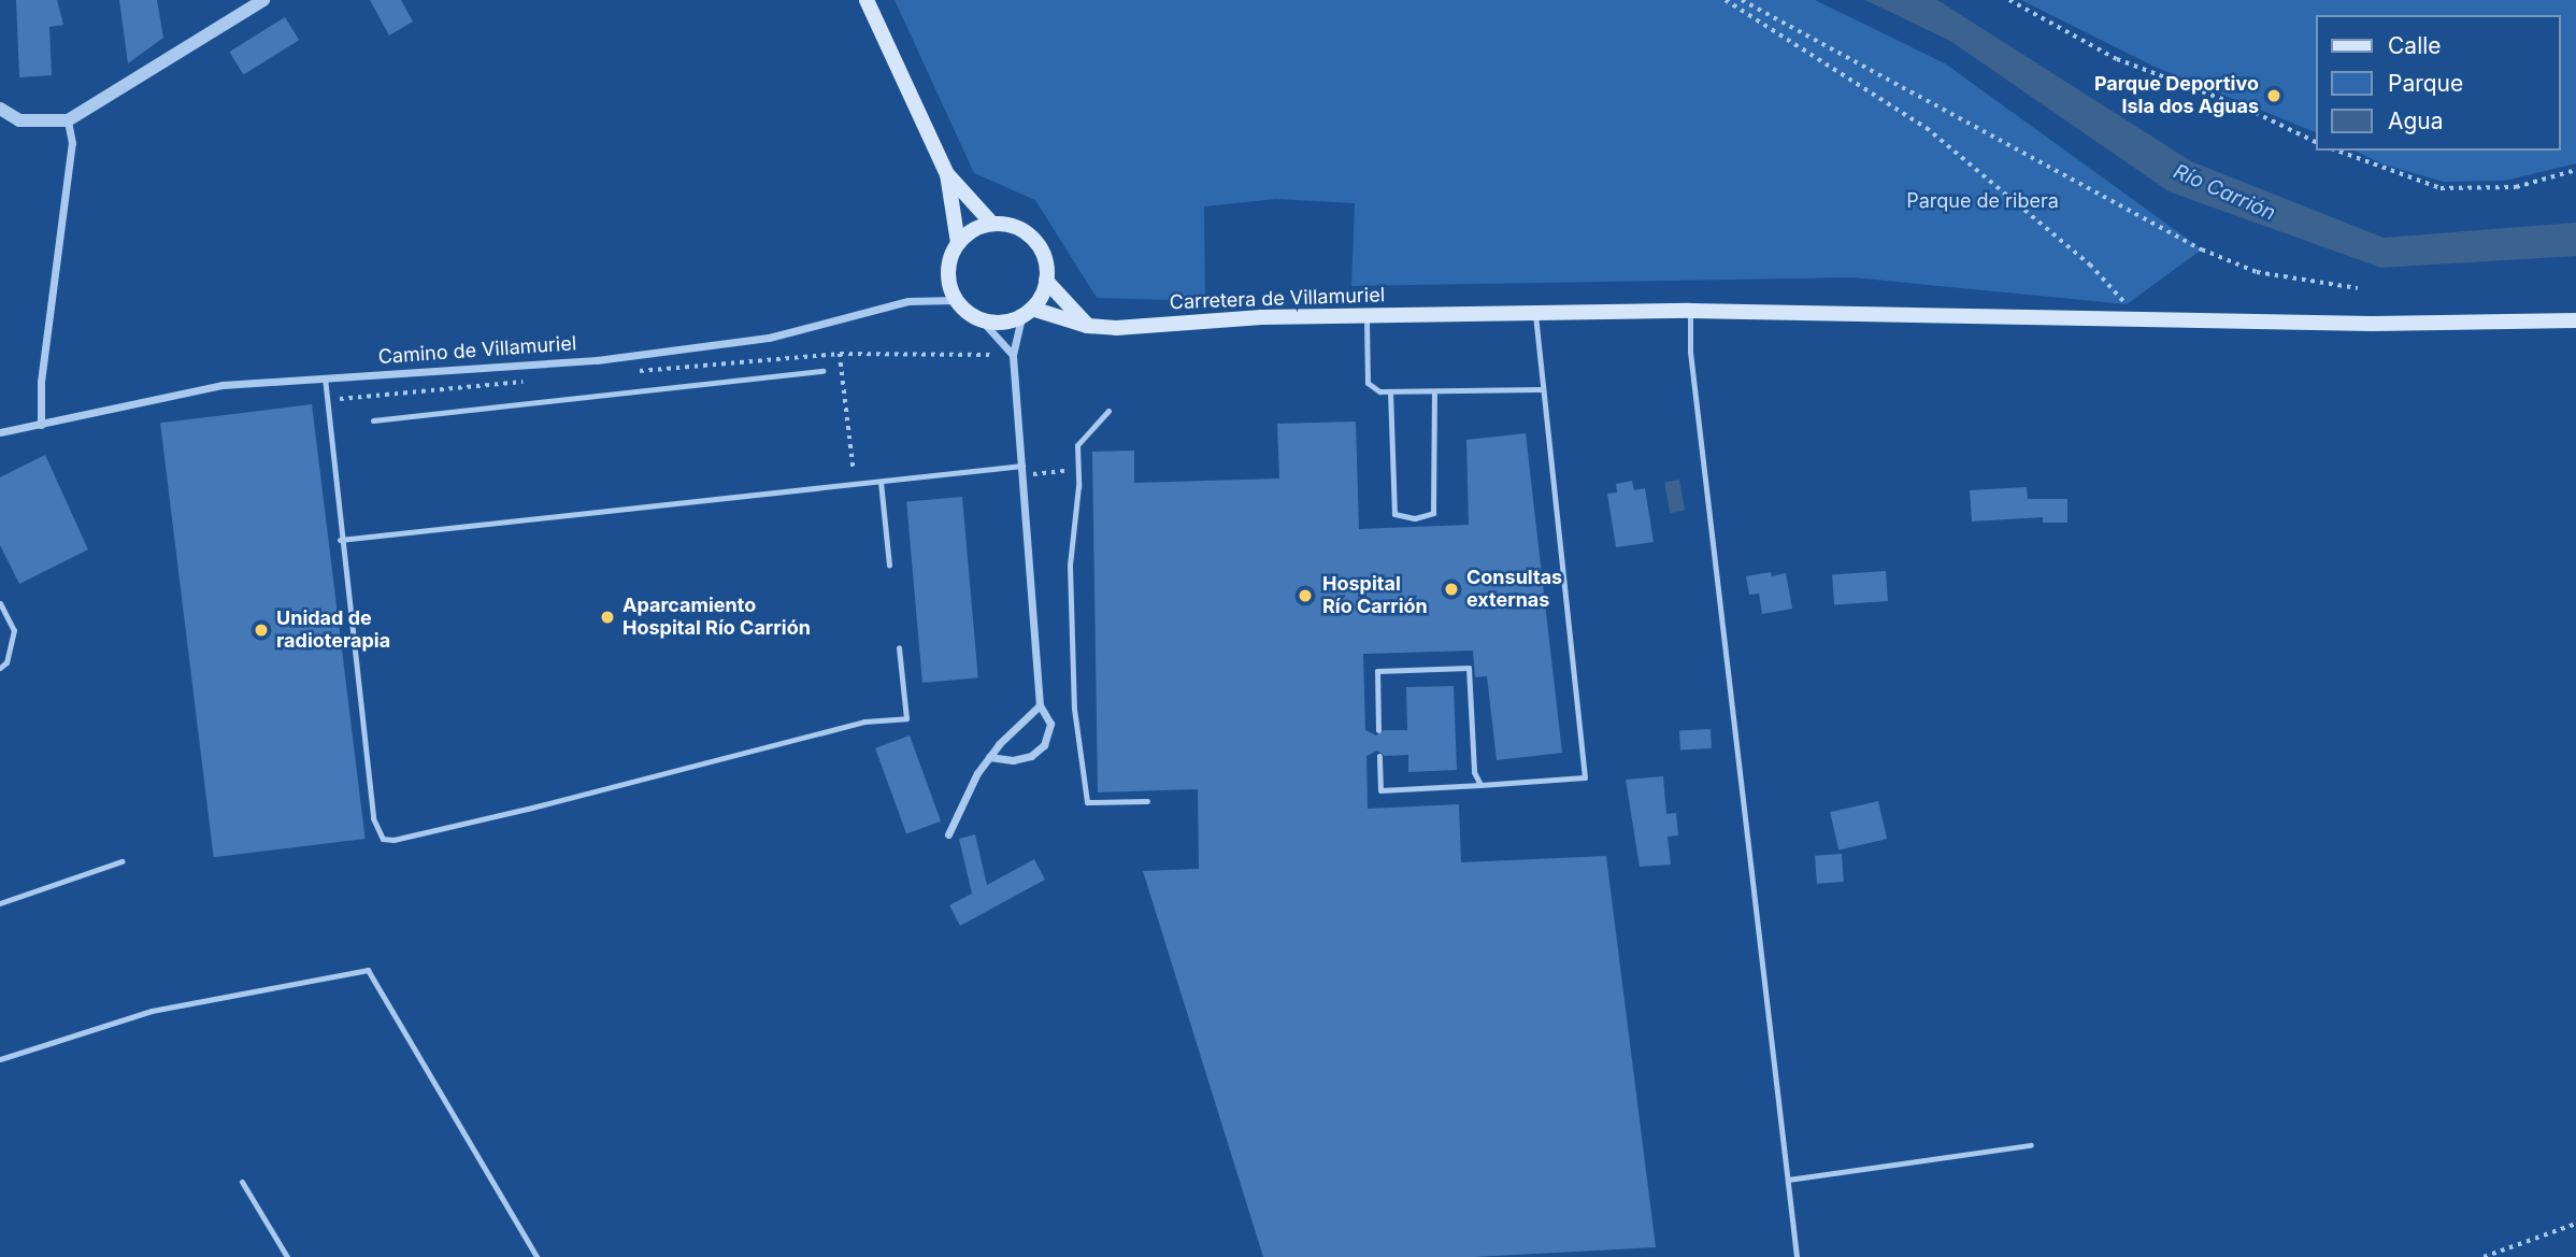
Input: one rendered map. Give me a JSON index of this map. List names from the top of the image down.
{
  "streets": {
    "main road": ["Carretera de Villamuriel"],
    "street": ["Camino de Villamuriel"]
  },
  "crossings": [
    ["Carretera de Villamuriel", "Camino de Villamuriel"]
  ],
  "water": ["Río Carrión"],
  "parks": ["Parque de ribera"],
  "places": [
    "Parque Deportivo Isla dos Aguas",
    "Consultas externas",
    "Hospital Río Carrión",
    "Aparcamiento Hospital Río Carrión",
    "Unidad de radioterapia"
  ],
  "legend": ["Calle", "Parque", "Agua"]
}
